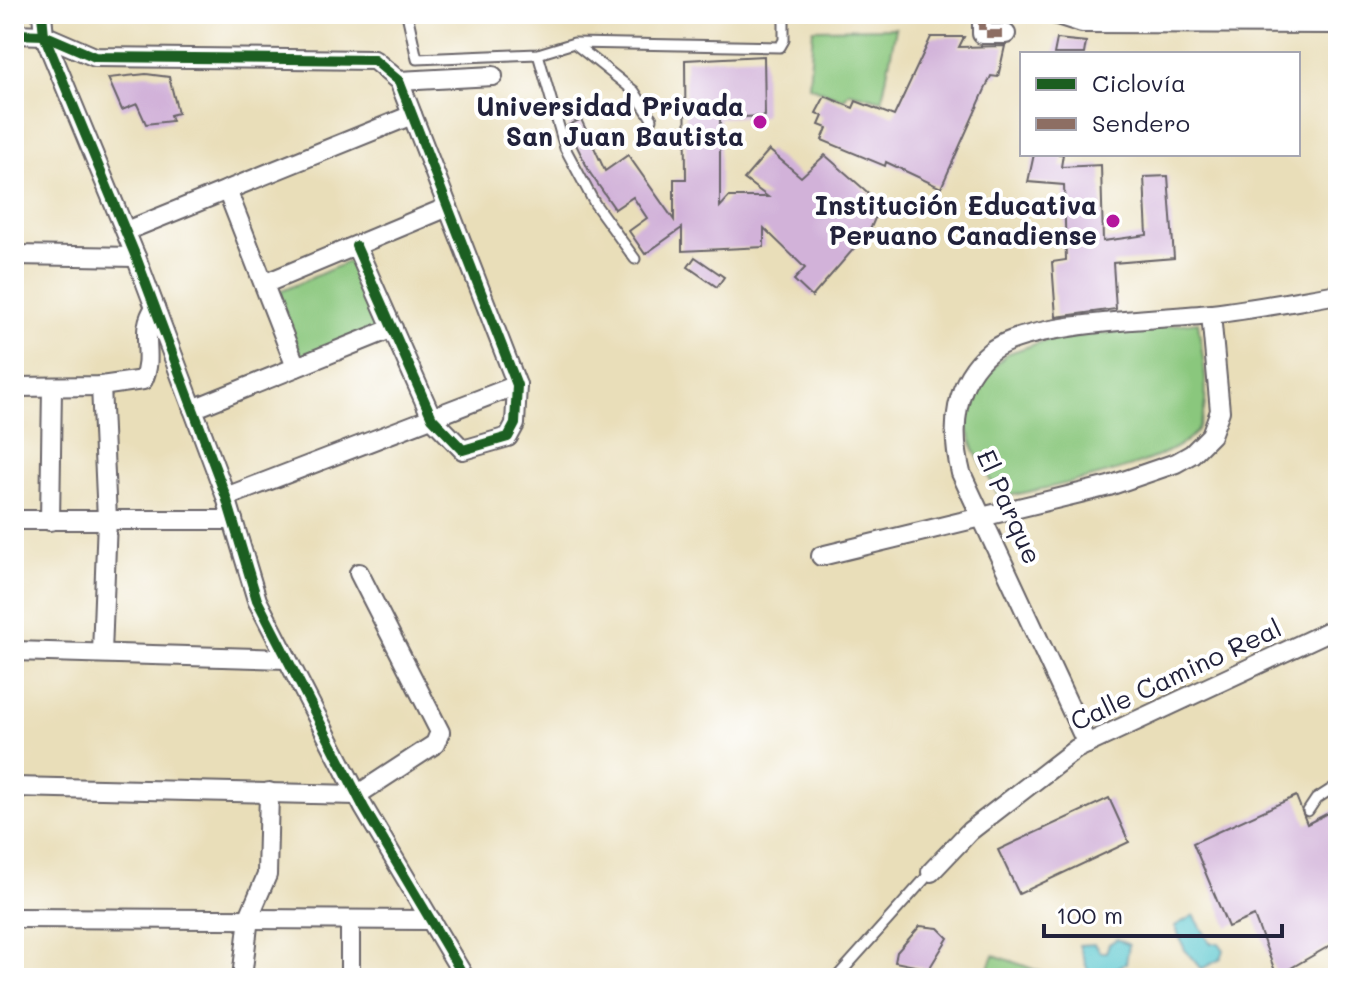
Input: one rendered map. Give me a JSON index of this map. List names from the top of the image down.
{
  "streets": {
    "street": ["El Parque", "Calle Camino Real"]
  },
  "crossings": [
    ["El Parque", "Calle Camino Real"]
  ],
  "places": ["Universidad Privada San Juan Bautista", "Institución Educativa Peruano Canadiense"],
  "legend": ["Ciclovía", "Sendero"],
  "scale_bar": "100 m"
}
